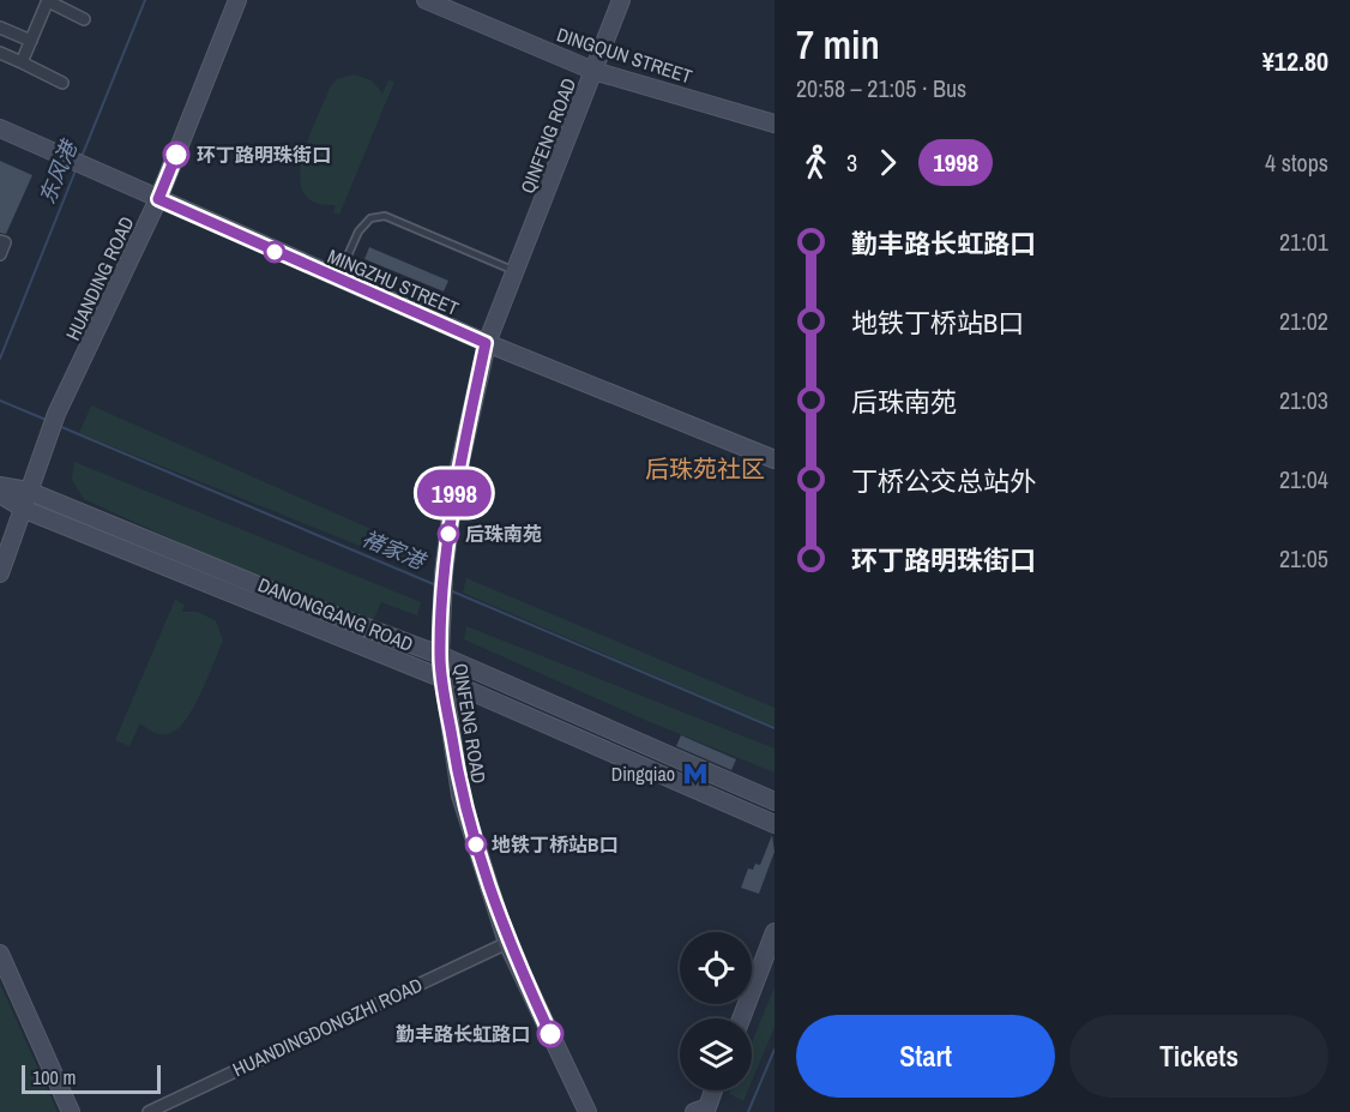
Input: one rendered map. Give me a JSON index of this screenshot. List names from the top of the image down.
{
  "streets": {
    "main road": [
      "DINGQUN STREET",
      "QINFENG ROAD",
      "HUANDING ROAD",
      "MINGZHU STREET",
      "DANONGGANG ROAD"
    ],
    "street": ["HUANDINGDONGZHI ROAD"]
  },
  "crossings": [
    ["DINGQUN STREET", "QINFENG ROAD"],
    ["QINFENG ROAD", "MINGZHU STREET"],
    ["QINFENG ROAD", "DANONGGANG ROAD"],
    ["QINFENG ROAD", "HUANDINGDONGZHI ROAD"],
    ["HUANDING ROAD", "MINGZHU STREET"],
    ["HUANDING ROAD", "DANONGGANG ROAD"]
  ],
  "districts": ["后珠苑社区"],
  "water": ["东风港", "褚家港"],
  "places": {
    "other": [
      "环丁路明珠街口",
      "后珠南苑",
      "地铁丁桥站B口",
      "勤丰路长虹路口"
    ],
    "metro station": ["Dingqiao"]
  },
  "lines": ["bus line 1998"],
  "scale_bar": "100 m",
  "page": {
    "on_map": "1998",
    "heading": ["7 min", "20:58 – 21:05 · Bus", "¥12.80"],
    "legs": ["3", "1998", "4 stops"],
    "list": [
      {
        "name": "勤丰路长虹路口",
        "value": "21:01"
      },
      {
        "name": "地铁丁桥站B口",
        "value": "21:02"
      },
      {
        "name": "后珠南苑",
        "value": "21:03"
      },
      {
        "name": "丁桥公交总站外",
        "value": "21:04"
      },
      {
        "name": "环丁路明珠街口",
        "value": "21:05"
      }
    ],
    "buttons": ["Start", "Tickets"],
    "scale": "100 m"
  }
}
